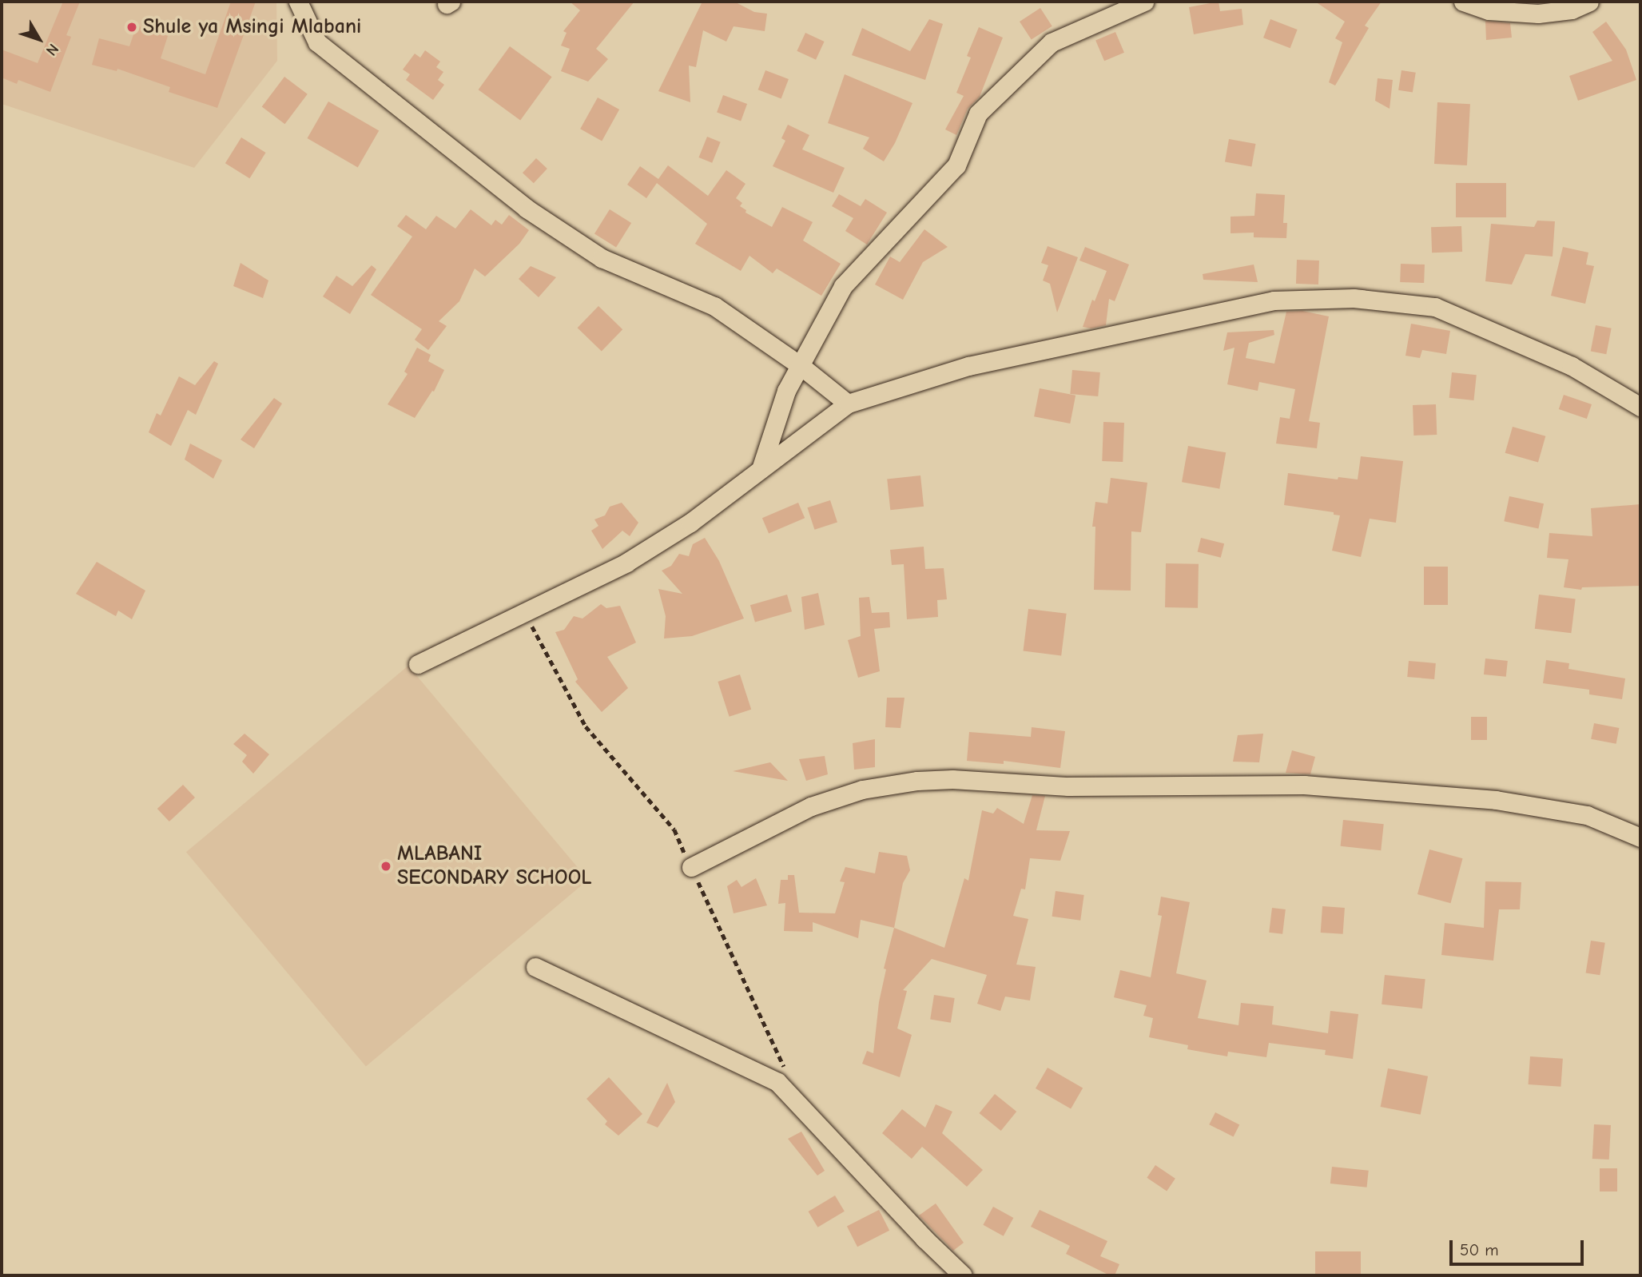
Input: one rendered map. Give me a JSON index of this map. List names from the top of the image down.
{
  "places": ["Shule ya Msingi Mlabani", "MLABANI SECONDARY SCHOOL"],
  "scale_bar": "50 m",
  "north": "bottom right"
}
